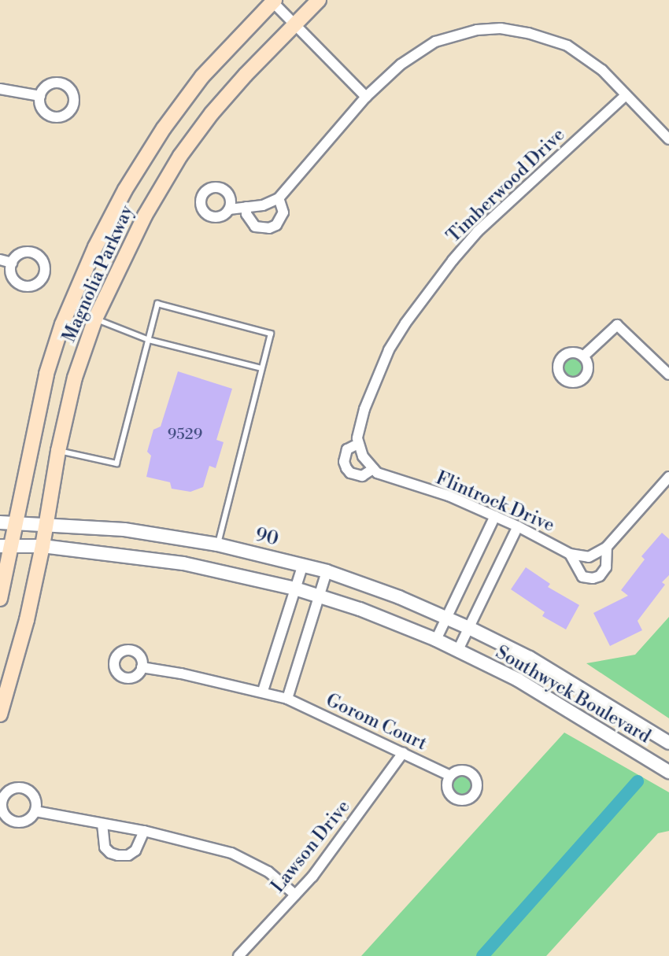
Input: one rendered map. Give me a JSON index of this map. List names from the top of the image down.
{
  "streets": {
    "main road": ["Magnolia Parkway"],
    "street": [
      "Timberwood Drive",
      "Flintrock Drive",
      "90",
      "Southwyck Boulevard",
      "Gorom Court",
      "Lawson Drive"
    ]
  },
  "crossings": [
    ["Timberwood Drive", "Flintrock Drive"],
    ["Magnolia Parkway", "90"],
    ["90", "Southwyck Boulevard"],
    ["Gorom Court", "Lawson Drive"]
  ],
  "house_numbers": ["9529"]
}
